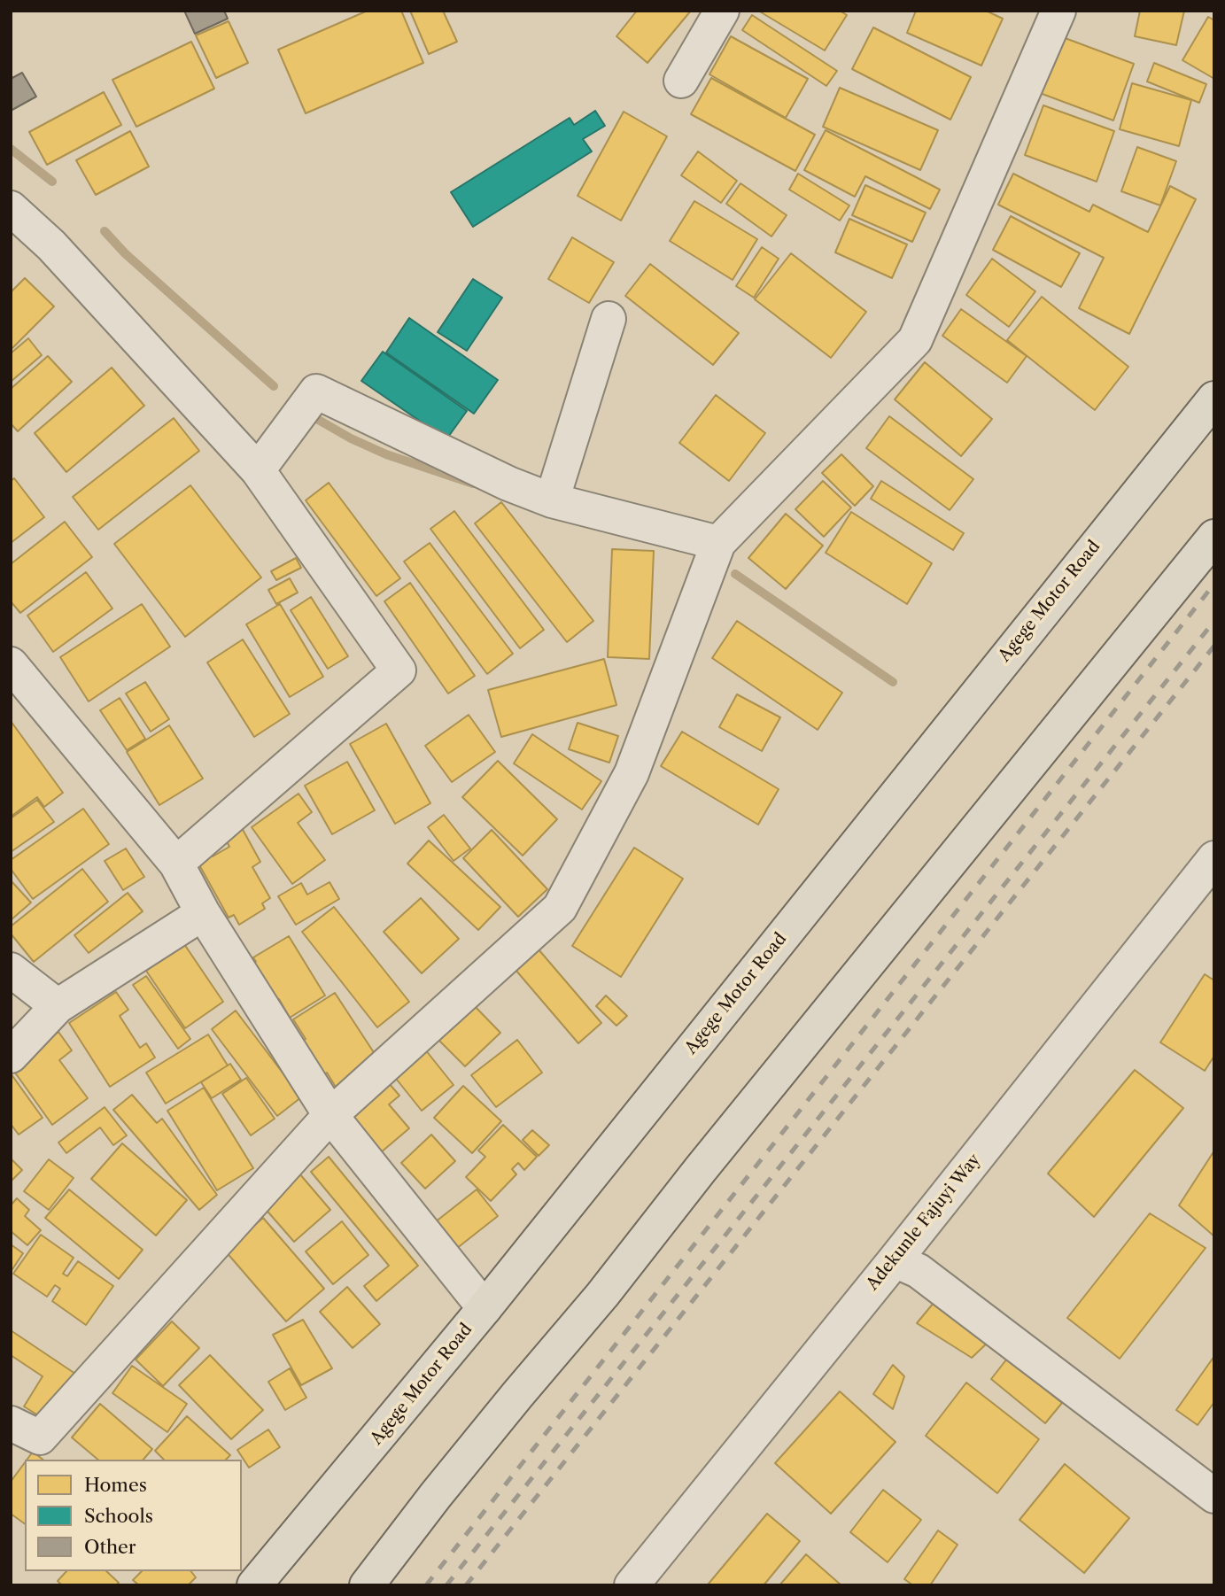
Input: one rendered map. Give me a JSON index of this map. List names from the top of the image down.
{
  "streets": {
    "highway": ["Agege Motor Road"],
    "street": ["Adekunle Fajuyi Way"]
  },
  "legend": ["Homes", "Schools", "Other"]
}
